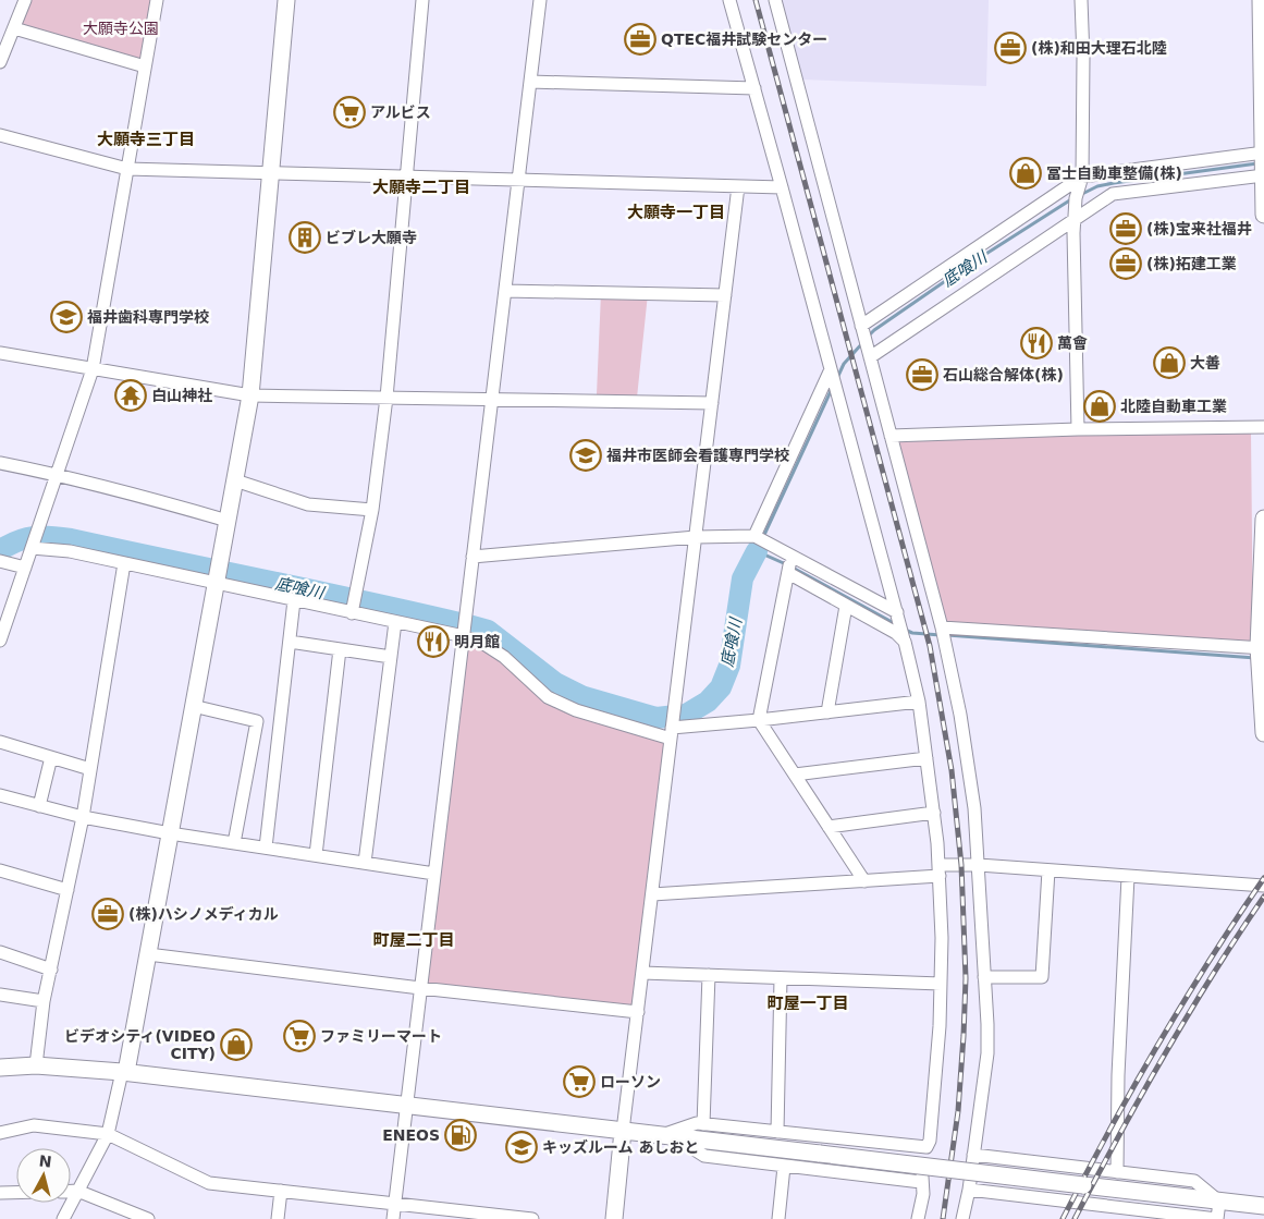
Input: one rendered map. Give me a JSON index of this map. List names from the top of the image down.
{
  "districts": [
    "大願寺三丁目",
    "大願寺二丁目",
    "大願寺一丁目",
    "町屋二丁目",
    "町屋一丁目"
  ],
  "water": ["底喰川"],
  "parks": ["大願寺公園"],
  "places": {
    "office": [
      "QTEC福井試験センター",
      "(株)和田大理石北陸",
      "(株)宝来社福井",
      "(株)拓建工業",
      "石山総合解体(株)",
      "(株)ハシノメディカル"
    ],
    "supermarket": ["アルビス", "ファミリーマート", "ローソン"],
    "shop": [
      "冨士自動車整備(株)",
      "大善",
      "北陸自動車工業",
      "ビデオシティ(VIDEO CITY)"
    ],
    "building": ["ビブレ大願寺"],
    "school or university": ["福井歯科専門学校", "福井市医師会看護専門学校", "キッズルーム あしおと"],
    "restaurant": ["萬會", "明月館"],
    "temple": ["白山神社"],
    "fuel station": ["ENEOS"]
  },
  "north": "top"
}
